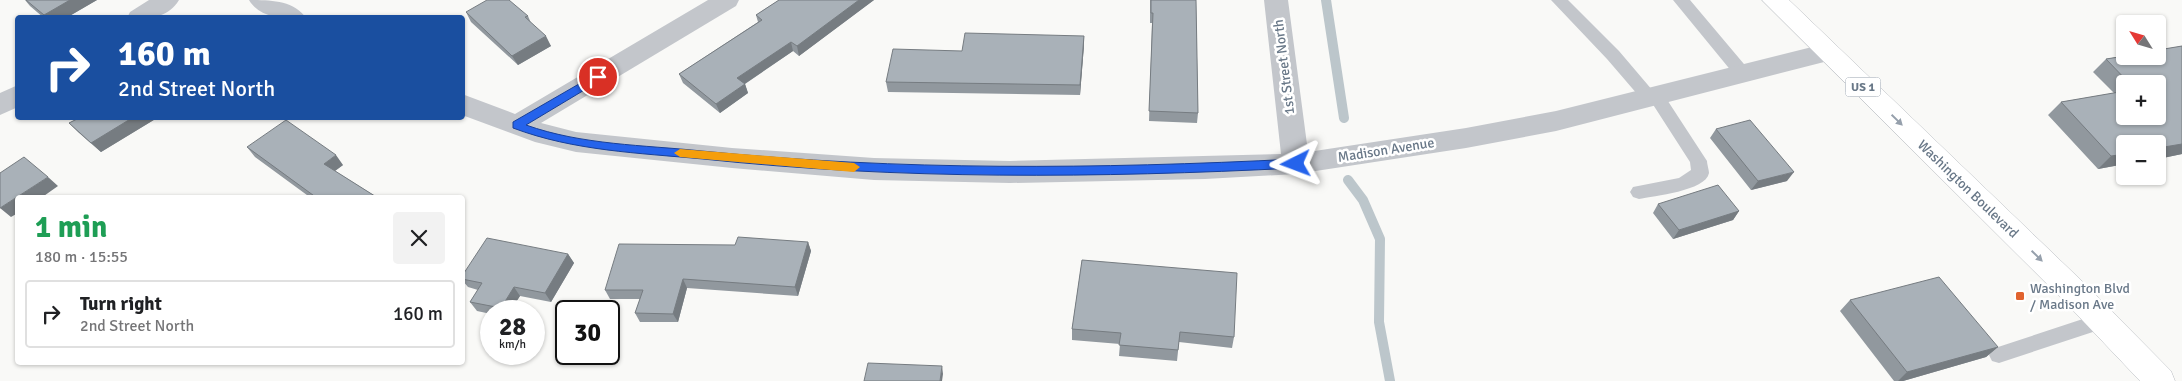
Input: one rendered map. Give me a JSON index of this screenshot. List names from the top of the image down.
{
  "streets": {
    "main road": ["US 1", "Washington Boulevard"],
    "street": ["1st Street North", "Madison Avenue"]
  },
  "crossings": [
    ["1st Street North", "Madison Avenue"],
    ["Madison Avenue", "Washington Boulevard"]
  ],
  "one_way": ["Washington Boulevard"],
  "places": {
    "transit": ["Washington Blvd / Madison Ave"]
  },
  "north": "top left",
  "page": {
    "map_buttons": ["+", "−"],
    "turn": ["160 m", "2nd Street North"],
    "heading": ["1 min", "180 m · 15:55"],
    "list": [
      {
        "name": "Turn right",
        "note": "2nd Street North",
        "value": "160 m"
      }
    ],
    "speed": "28 km/h",
    "limit": "30"
  }
}
